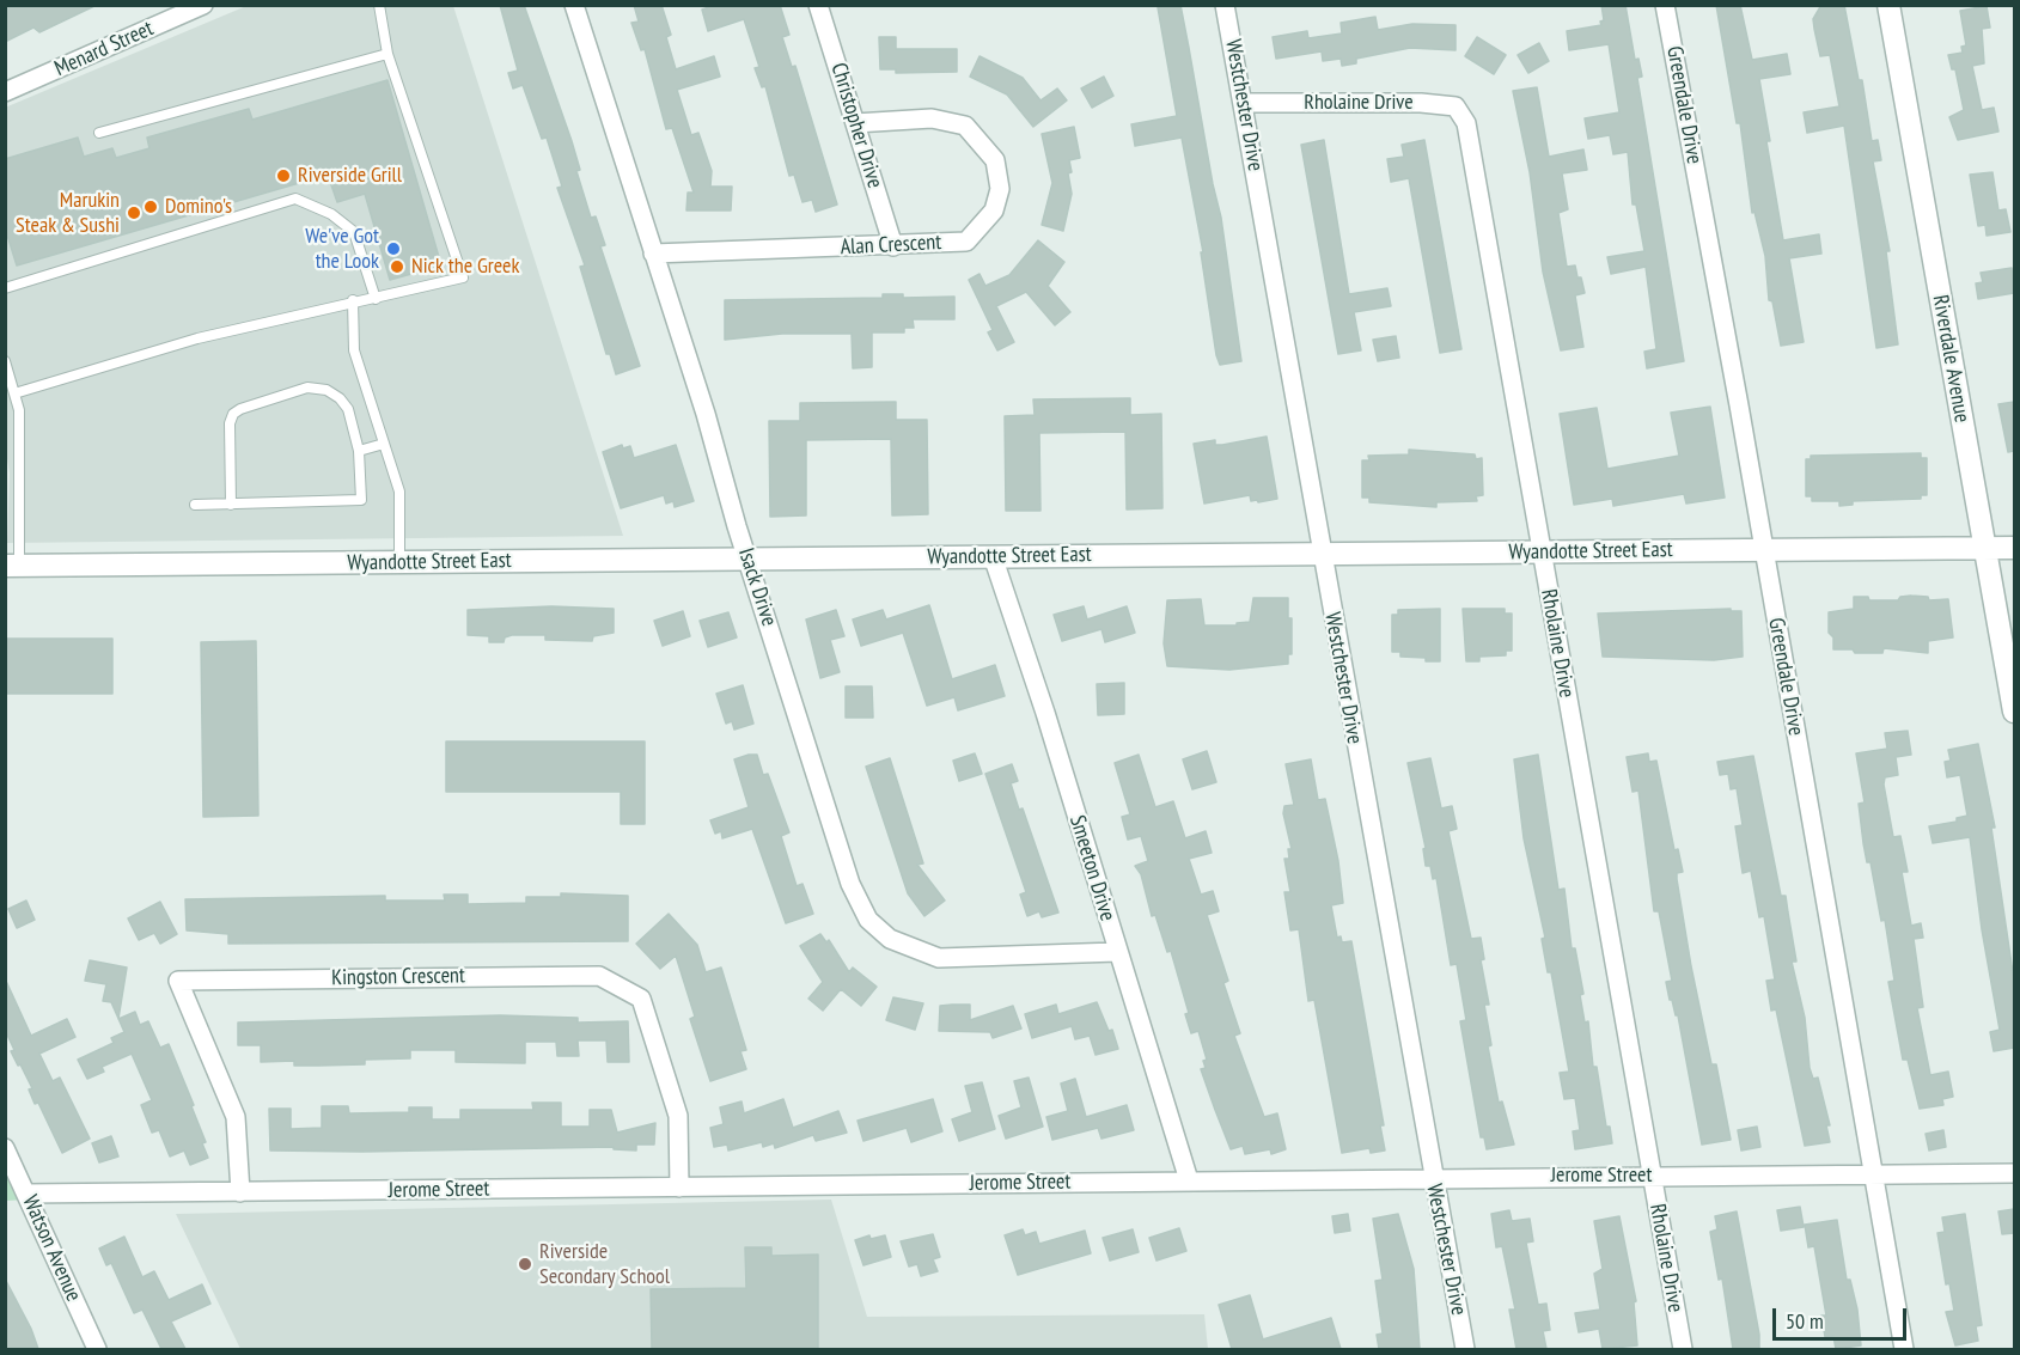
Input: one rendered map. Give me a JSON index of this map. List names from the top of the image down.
{
  "streets": {
    "street": [
      "Menard Street",
      "Rholaine Drive",
      "Westchester Drive",
      "Greendale Drive",
      "Christopher Drive",
      "Alan Crescent",
      "Riverdale Avenue",
      "Wyandotte Street East",
      "Isack Drive",
      "Smeeton Drive",
      "Kingston Crescent",
      "Jerome Street",
      "Watson Avenue"
    ]
  },
  "crossings": [
    ["Rholaine Drive", "Westchester Drive"],
    ["Rholaine Drive", "Wyandotte Street East"],
    ["Rholaine Drive", "Jerome Street"],
    ["Westchester Drive", "Wyandotte Street East"],
    ["Westchester Drive", "Jerome Street"],
    ["Greendale Drive", "Wyandotte Street East"],
    ["Greendale Drive", "Jerome Street"],
    ["Christopher Drive", "Alan Crescent"],
    ["Alan Crescent", "Isack Drive"],
    ["Riverdale Avenue", "Wyandotte Street East"],
    ["Wyandotte Street East", "Isack Drive"],
    ["Wyandotte Street East", "Smeeton Drive"],
    ["Isack Drive", "Smeeton Drive"],
    ["Smeeton Drive", "Jerome Street"],
    ["Kingston Crescent", "Jerome Street"],
    ["Jerome Street", "Watson Avenue"]
  ],
  "places": [
    "Riverside Grill",
    "Domino's",
    "Marukin Steak & Sushi",
    "We've Got the Look",
    "Nick the Greek",
    "Riverside Secondary School"
  ],
  "scale_bar": "50 m"
}
